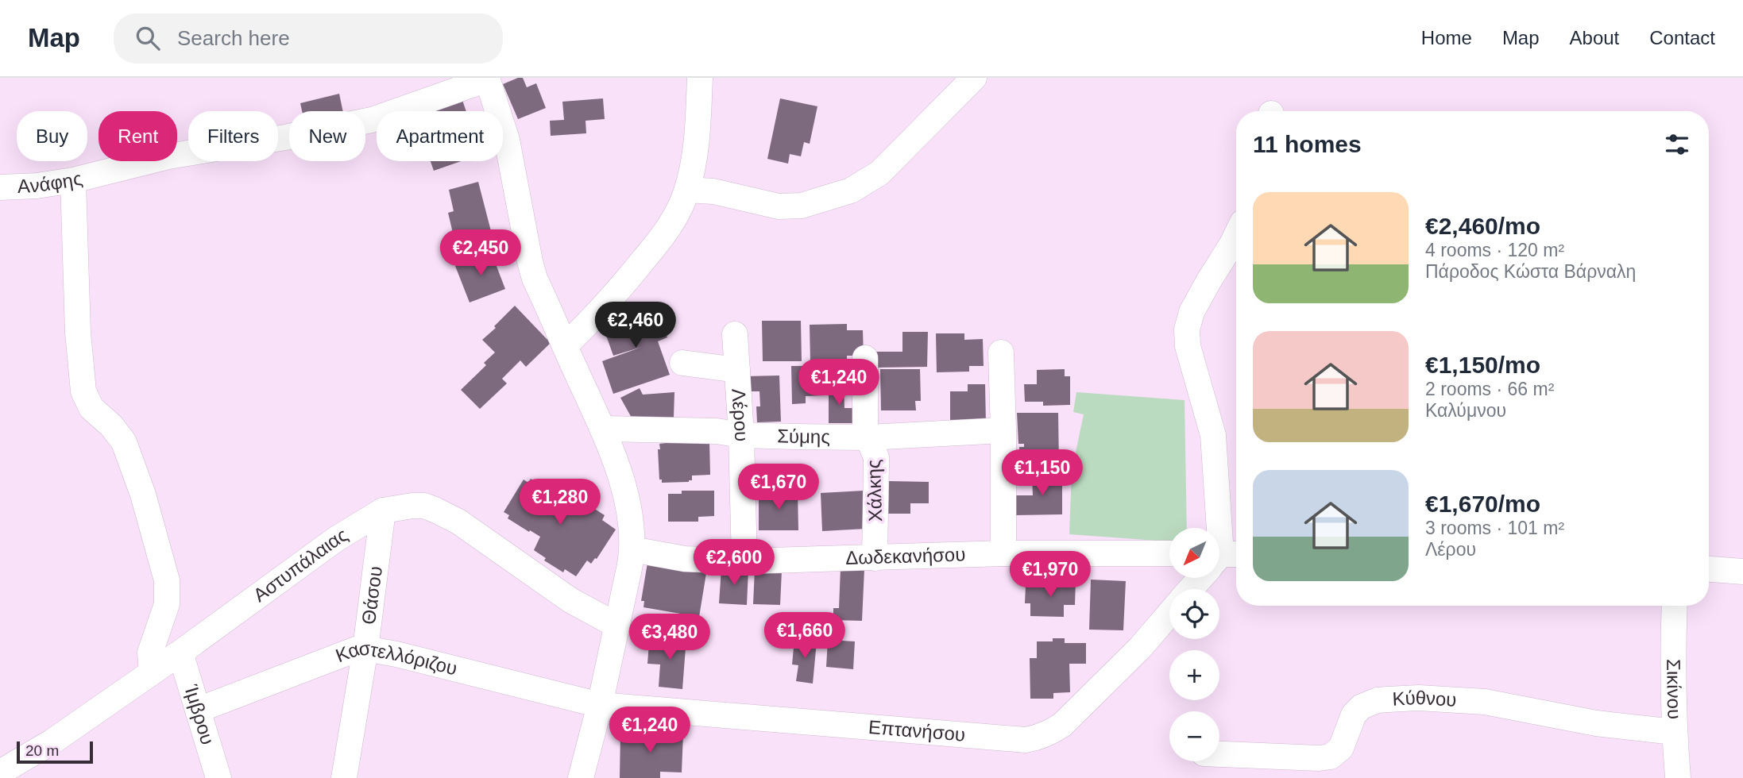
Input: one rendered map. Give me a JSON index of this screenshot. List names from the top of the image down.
{
  "streets": {
    "street": [
      "Ανάφης",
      "Λέρου",
      "Σύμης",
      "Χάλκης",
      "Δωδεκανήσου",
      "Αστυπάλαιας",
      "Θάσου",
      "Καστελλόριζου",
      "Σικίνου",
      "Κύθνου",
      "Ίμβρου",
      "Επτανήσου"
    ]
  },
  "crossings": [
    ["Λέρου", "Σύμης"],
    ["Λέρου", "Δωδεκανήσου"],
    ["Σύμης", "Χάλκης"],
    ["Χάλκης", "Δωδεκανήσου"],
    ["Αστυπάλαιας", "Θάσου"],
    ["Αστυπάλαιας", "Ίμβρου"],
    ["Θάσου", "Καστελλόριζου"],
    ["Καστελλόριζου", "Ίμβρου"],
    ["Καστελλόριζου", "Επτανήσου"],
    ["Σικίνου", "Κύθνου"]
  ],
  "scale_bar": "20 m",
  "north": "bottom left",
  "page": {
    "header": "Map",
    "search": "Search here",
    "nav": [
      "Home",
      "Map",
      "About",
      "Contact"
    ],
    "chip": [
      "Buy",
      "Rent",
      "Filters",
      "New",
      "Apartment"
    ],
    "heading": "11 homes",
    "list": [
      {
        "name": "€2,460/mo",
        "note": "4 rooms · 120 m² · Πάροδος Κώστα Βάρναλη"
      },
      {
        "name": "€1,150/mo",
        "note": "2 rooms · 66 m² · Καλύμνου"
      },
      {
        "name": "€1,670/mo",
        "note": "3 rooms · 101 m² · Λέρου"
      }
    ],
    "price": [
      "€2,450",
      "€2,460",
      "€1,240",
      "€1,150",
      "€1,670",
      "€1,280",
      "€2,600",
      "€1,970",
      "€1,660",
      "€3,480",
      "€1,240"
    ],
    "map_buttons": ["+", "−"],
    "scale": "20 m"
  }
}
